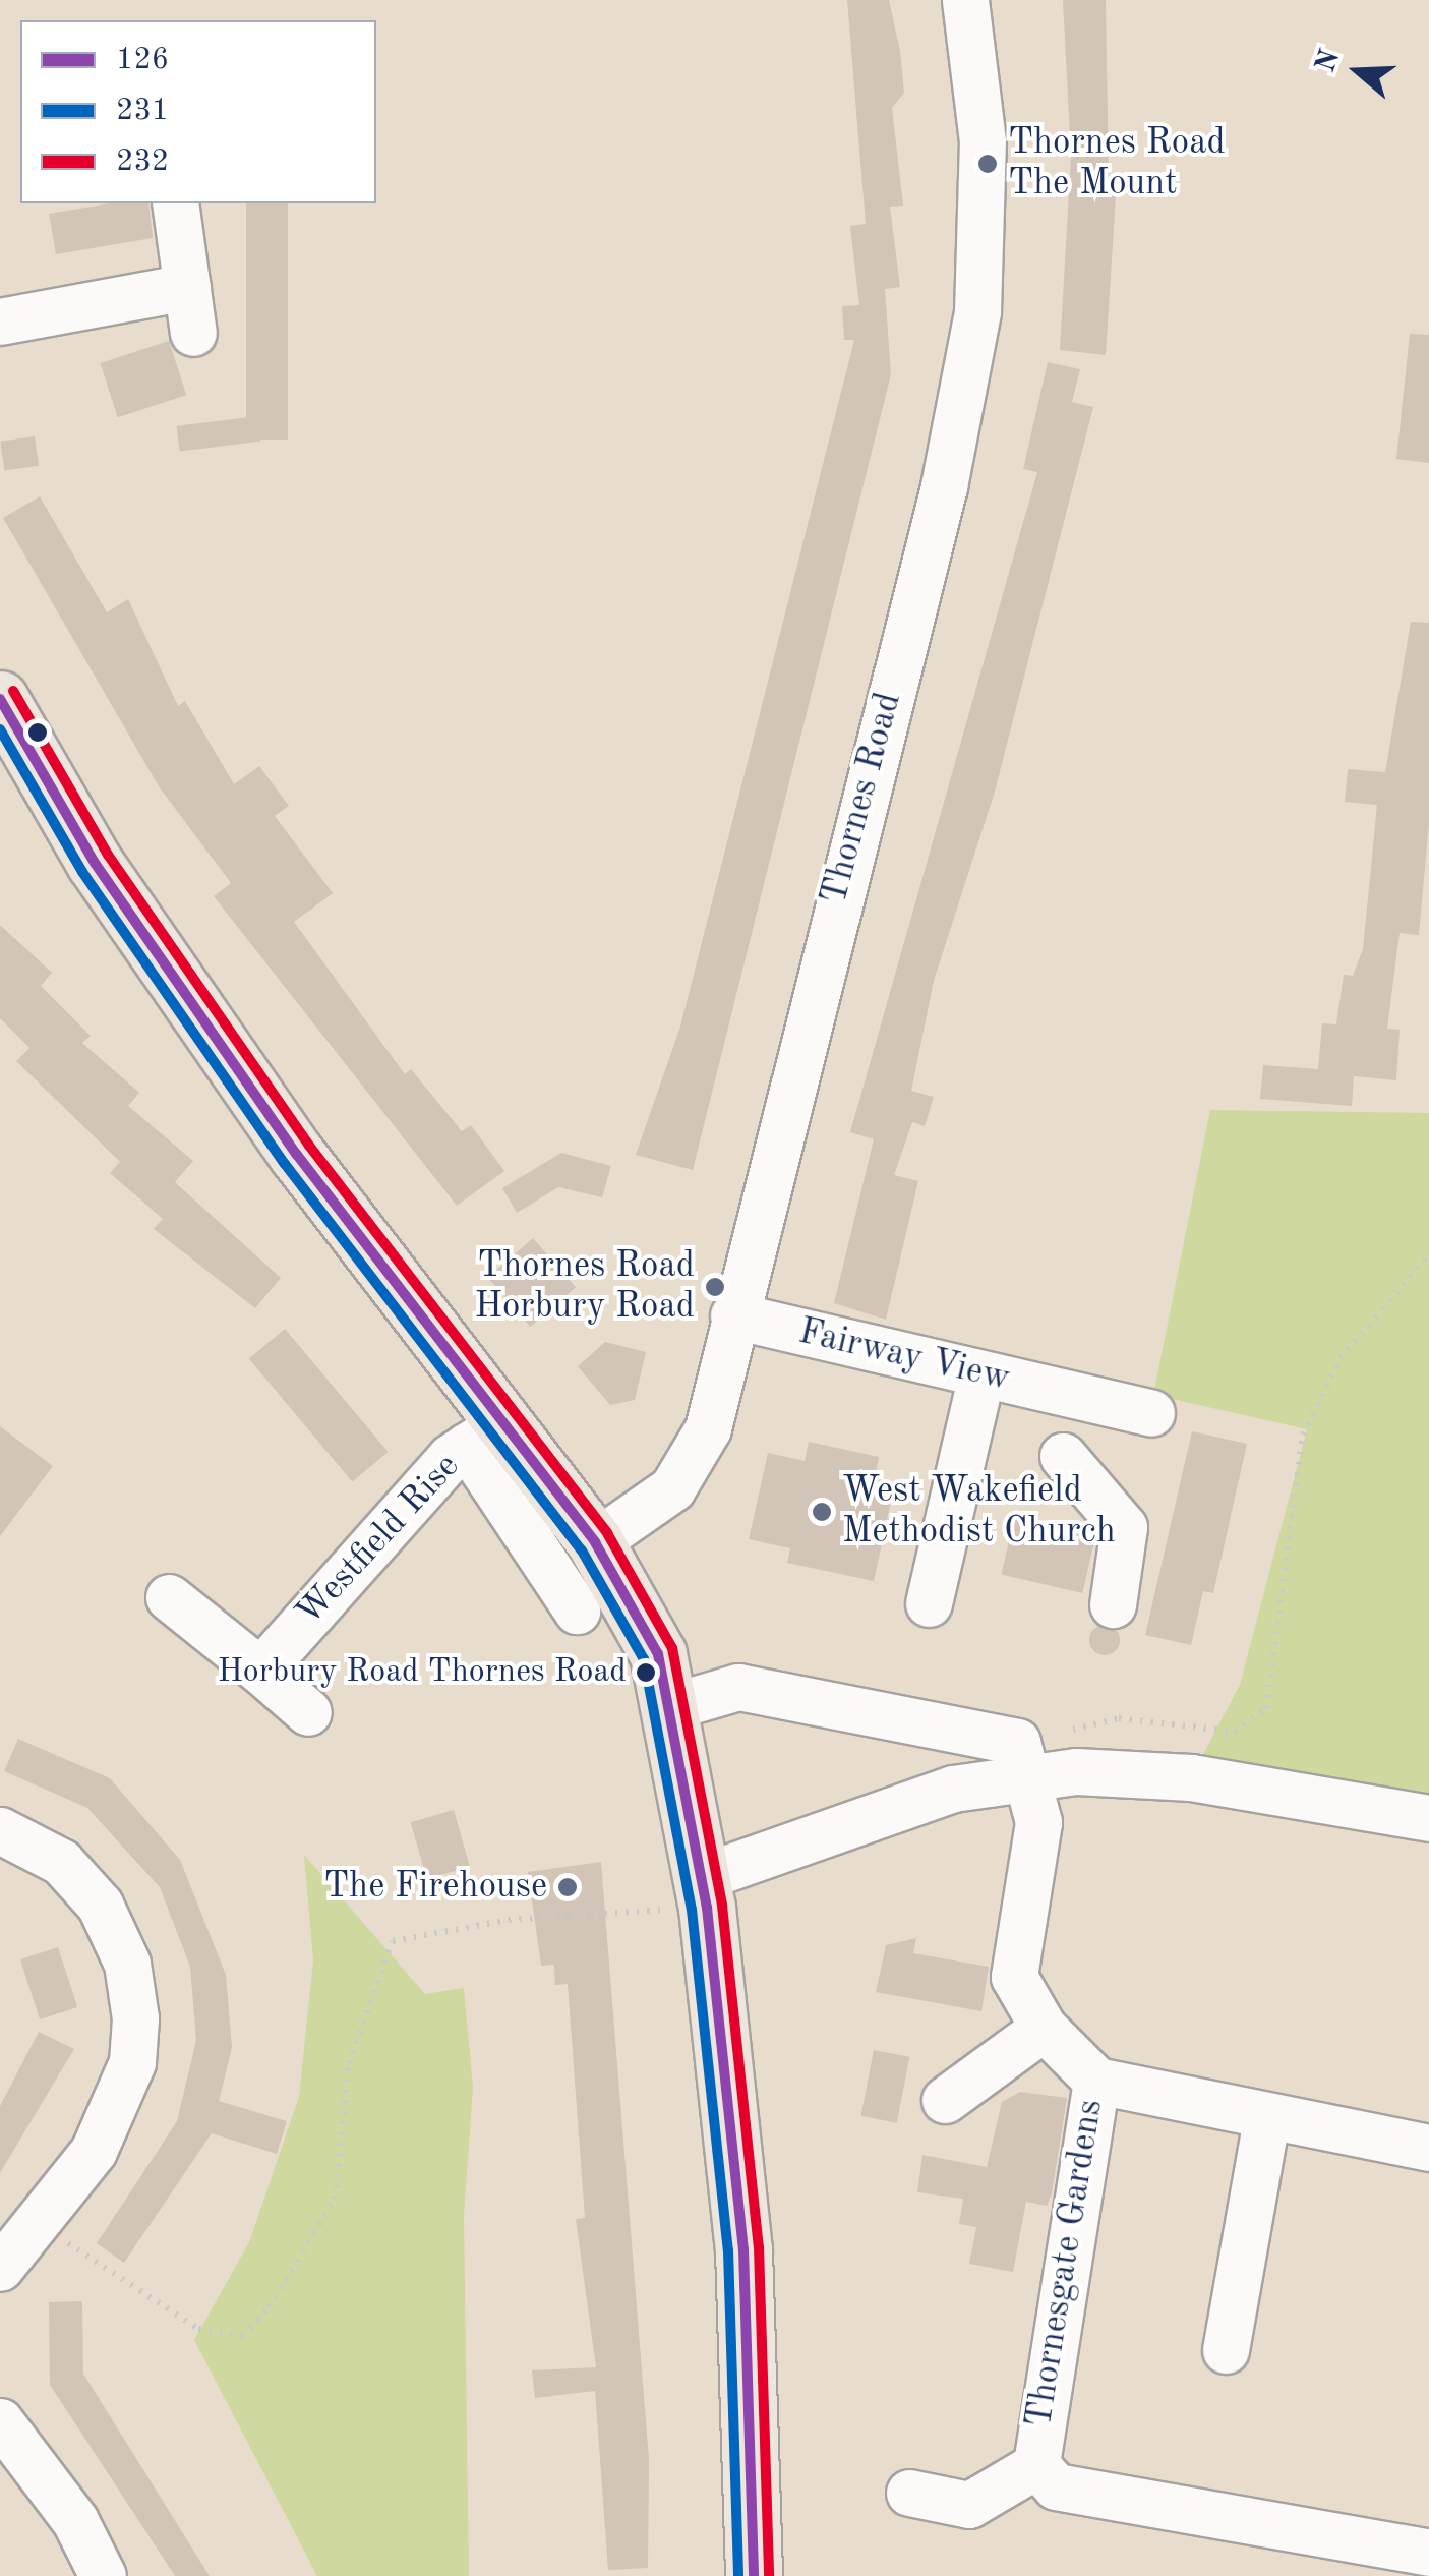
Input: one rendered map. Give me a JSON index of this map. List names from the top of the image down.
{
  "streets": {
    "street": [
      "Thornes Road",
      "Fairway View",
      "Westfield Rise",
      "Thornesgate Gardens"
    ]
  },
  "crossings": [
    ["Thornes Road", "Fairway View"]
  ],
  "places": [
    "Thornes Road The Mount",
    "Thornes Road Horbury Road",
    "West Wakefield Methodist Church",
    "Horbury Road Thornes Road",
    "The Firehouse"
  ],
  "lines": ["transit line 232", "transit line 126", "transit line 231"],
  "legend": ["126", "231", "232"],
  "north": "left"
}
